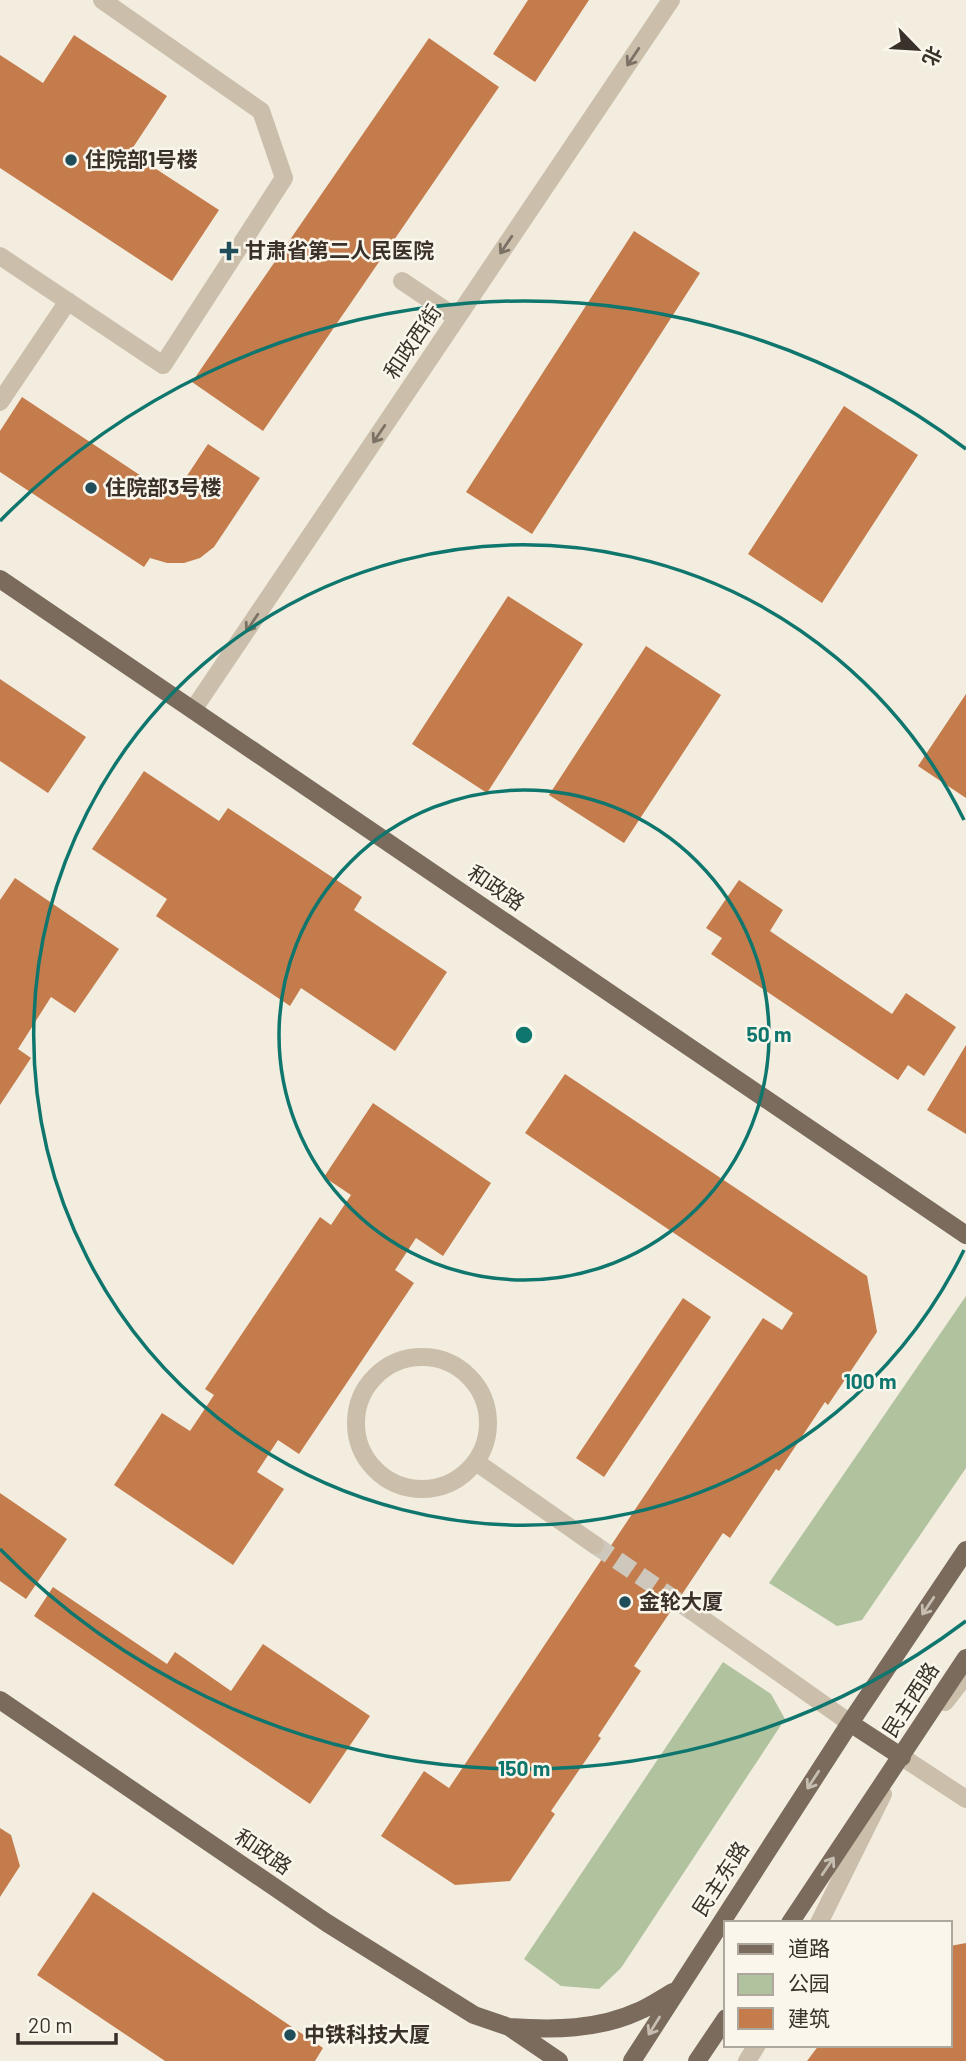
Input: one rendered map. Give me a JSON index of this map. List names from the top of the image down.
{
  "streets": {
    "main road": ["和政路", "民主西路", "民主东路"],
    "street": ["和政西街"]
  },
  "crossings": [
    ["和政西街", "和政路"],
    ["和政路", "民主东路"],
    ["民主西路", "民主东路"]
  ],
  "one_way": ["和政西街"],
  "places": {
    "other": [
      "住院部1号楼",
      "住院部3号楼",
      "金轮大厦",
      "中铁科技大厦"
    ],
    "health": ["甘肃省第二人民医院"]
  },
  "legend": ["道路", "公园", "建筑"],
  "scale_bar": "20 m",
  "north": "bottom right",
  "rings": ["50 m", "100 m", "150 m"]
}
